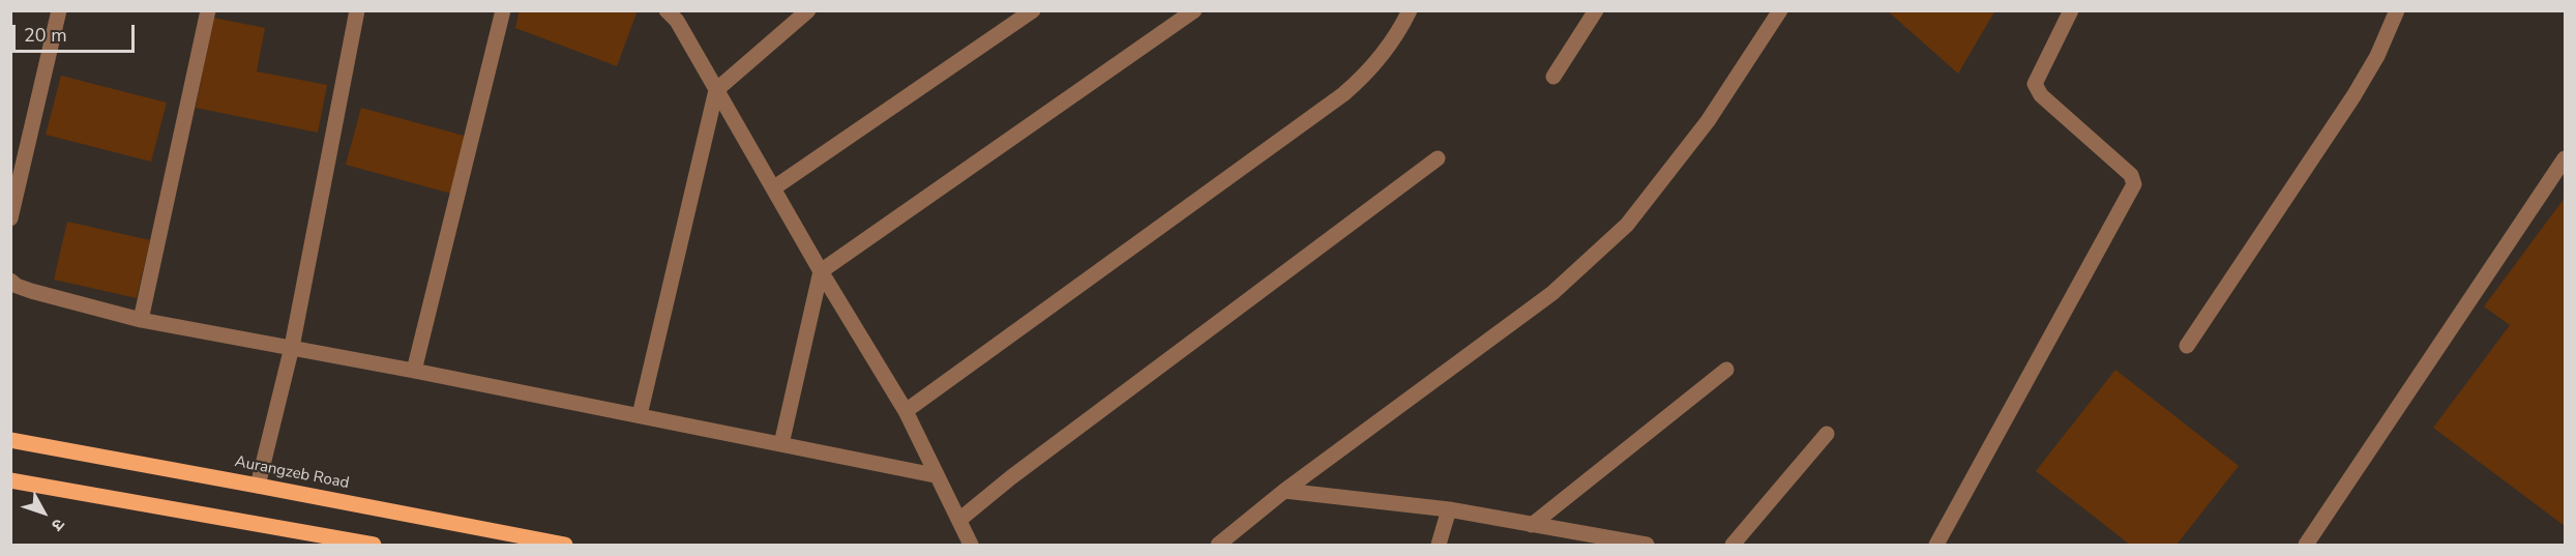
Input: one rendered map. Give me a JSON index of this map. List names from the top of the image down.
{
  "streets": {
    "main road": ["Aurangzeb Road"]
  },
  "scale_bar": "20 m",
  "north": "bottom right"
}
